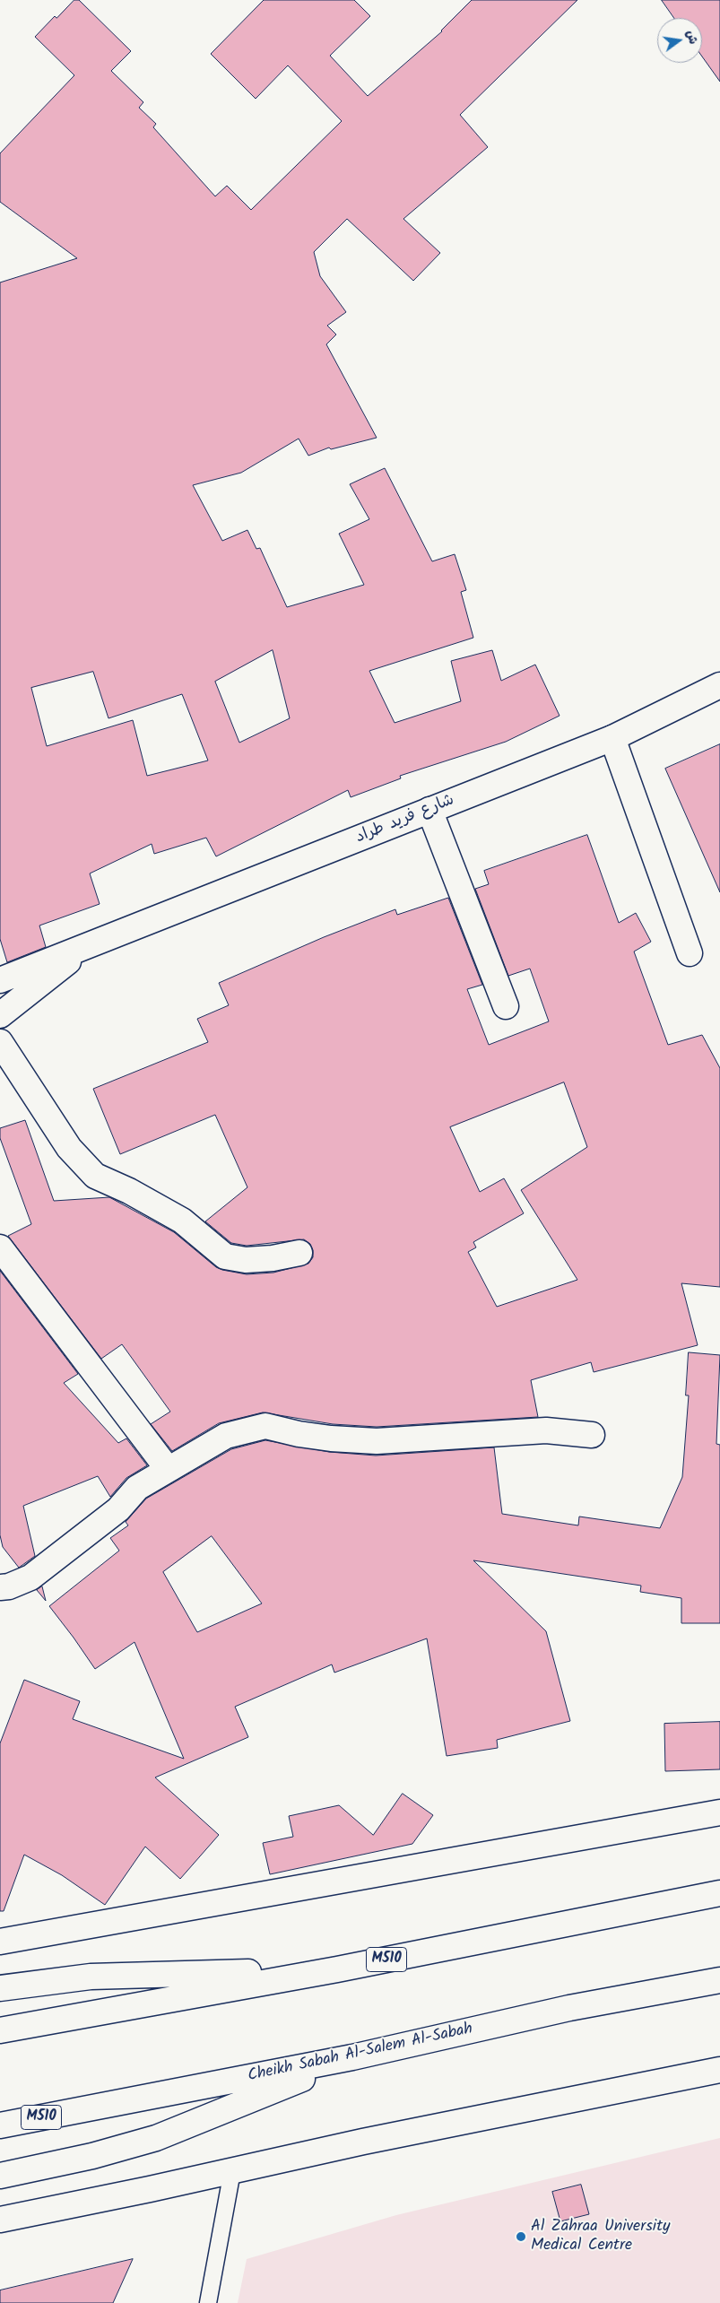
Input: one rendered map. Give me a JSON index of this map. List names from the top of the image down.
{
  "streets": {
    "main road": ["شارع فريد طراد", "M510", "Cheikh Sabah Al-Salem Al-Sabah"]
  },
  "places": ["Al Zahraa University Medical Centre"],
  "north": "right"
}
